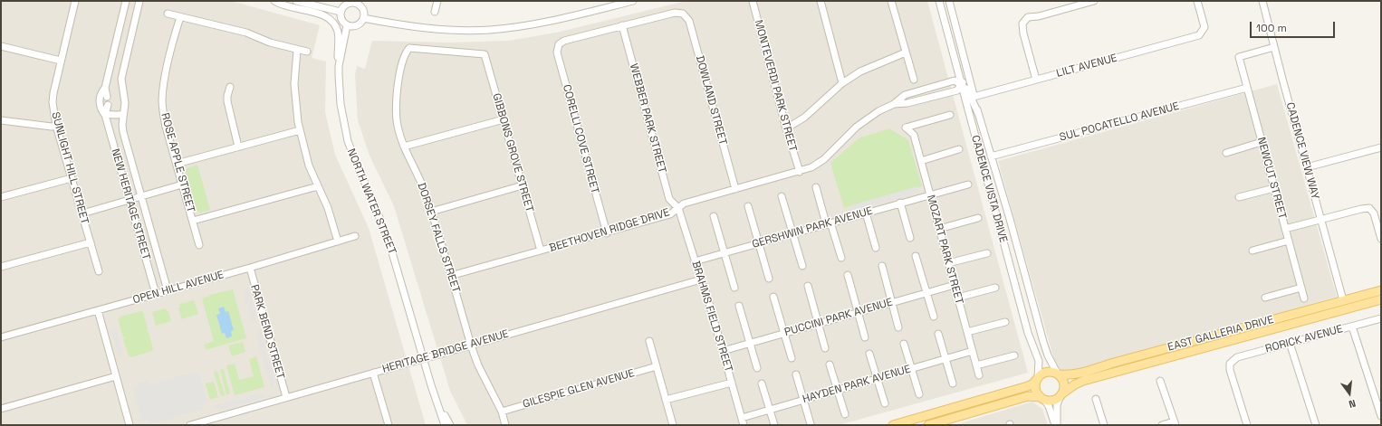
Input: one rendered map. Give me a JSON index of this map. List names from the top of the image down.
{
  "streets": {
    "main road": ["EAST GALLERIA DRIVE"],
    "street": [
      "LILT AVENUE",
      "MONTEVERDI PARK STREET",
      "DOWLAND STREET",
      "WEBBER PARK STREET",
      "SUL POCATELLO AVENUE",
      "CORELLI COVE STREET",
      "CADENCE VIEW WAY",
      "GIBBONS GROVE STREET",
      "ROSE APPLE STREET",
      "SUNLIGHT HILL STREET",
      "NEWCUT STREET",
      "CADENCE VISTA DRIVE",
      "NORTH WATER STREET",
      "NEW HERITAGE STREET",
      "GERSHWIN PARK AVENUE",
      "BEETHOVEN RIDGE DRIVE",
      "DORSEY FALLS STREET",
      "MOZART PARK STREET",
      "OPEN HILL AVENUE",
      "BRAHMS FIELD STREET",
      "PUCCINI PARK AVENUE",
      "PARK BEND STREET",
      "RORICK AVENUE",
      "HERITAGE BRIDGE AVENUE",
      "HAYDEN PARK AVENUE",
      "GILESPIE GLEN AVENUE"
    ]
  },
  "crossings": [
    ["LILT AVENUE", "CADENCE VISTA DRIVE"],
    ["MONTEVERDI PARK STREET", "BEETHOVEN RIDGE DRIVE"],
    ["DOWLAND STREET", "WEBBER PARK STREET"],
    ["DOWLAND STREET", "CORELLI COVE STREET"],
    ["DOWLAND STREET", "BEETHOVEN RIDGE DRIVE"],
    ["WEBBER PARK STREET", "CORELLI COVE STREET"],
    ["WEBBER PARK STREET", "BEETHOVEN RIDGE DRIVE"],
    ["WEBBER PARK STREET", "BRAHMS FIELD STREET"],
    ["SUL POCATELLO AVENUE", "NEWCUT STREET"],
    ["SUL POCATELLO AVENUE", "CADENCE VISTA DRIVE"],
    ["CORELLI COVE STREET", "BEETHOVEN RIDGE DRIVE"],
    ["CADENCE VIEW WAY", "NEWCUT STREET"],
    ["CADENCE VIEW WAY", "EAST GALLERIA DRIVE"],
    ["GIBBONS GROVE STREET", "BEETHOVEN RIDGE DRIVE"],
    ["GIBBONS GROVE STREET", "DORSEY FALLS STREET"],
    ["CADENCE VISTA DRIVE", "BEETHOVEN RIDGE DRIVE"],
    ["CADENCE VISTA DRIVE", "EAST GALLERIA DRIVE"],
    ["NEW HERITAGE STREET", "OPEN HILL AVENUE"],
    ["GERSHWIN PARK AVENUE", "MOZART PARK STREET"],
    ["GERSHWIN PARK AVENUE", "BRAHMS FIELD STREET"],
    ["BEETHOVEN RIDGE DRIVE", "DORSEY FALLS STREET"],
    ["BEETHOVEN RIDGE DRIVE", "BRAHMS FIELD STREET"],
    ["DORSEY FALLS STREET", "HERITAGE BRIDGE AVENUE"],
    ["DORSEY FALLS STREET", "GILESPIE GLEN AVENUE"],
    ["MOZART PARK STREET", "PUCCINI PARK AVENUE"],
    ["MOZART PARK STREET", "HAYDEN PARK AVENUE"],
    ["OPEN HILL AVENUE", "PARK BEND STREET"],
    ["BRAHMS FIELD STREET", "PUCCINI PARK AVENUE"],
    ["BRAHMS FIELD STREET", "HERITAGE BRIDGE AVENUE"],
    ["BRAHMS FIELD STREET", "HAYDEN PARK AVENUE"],
    ["PARK BEND STREET", "HERITAGE BRIDGE AVENUE"]
  ],
  "scale_bar": "100 m",
  "north": "bottom"
}
